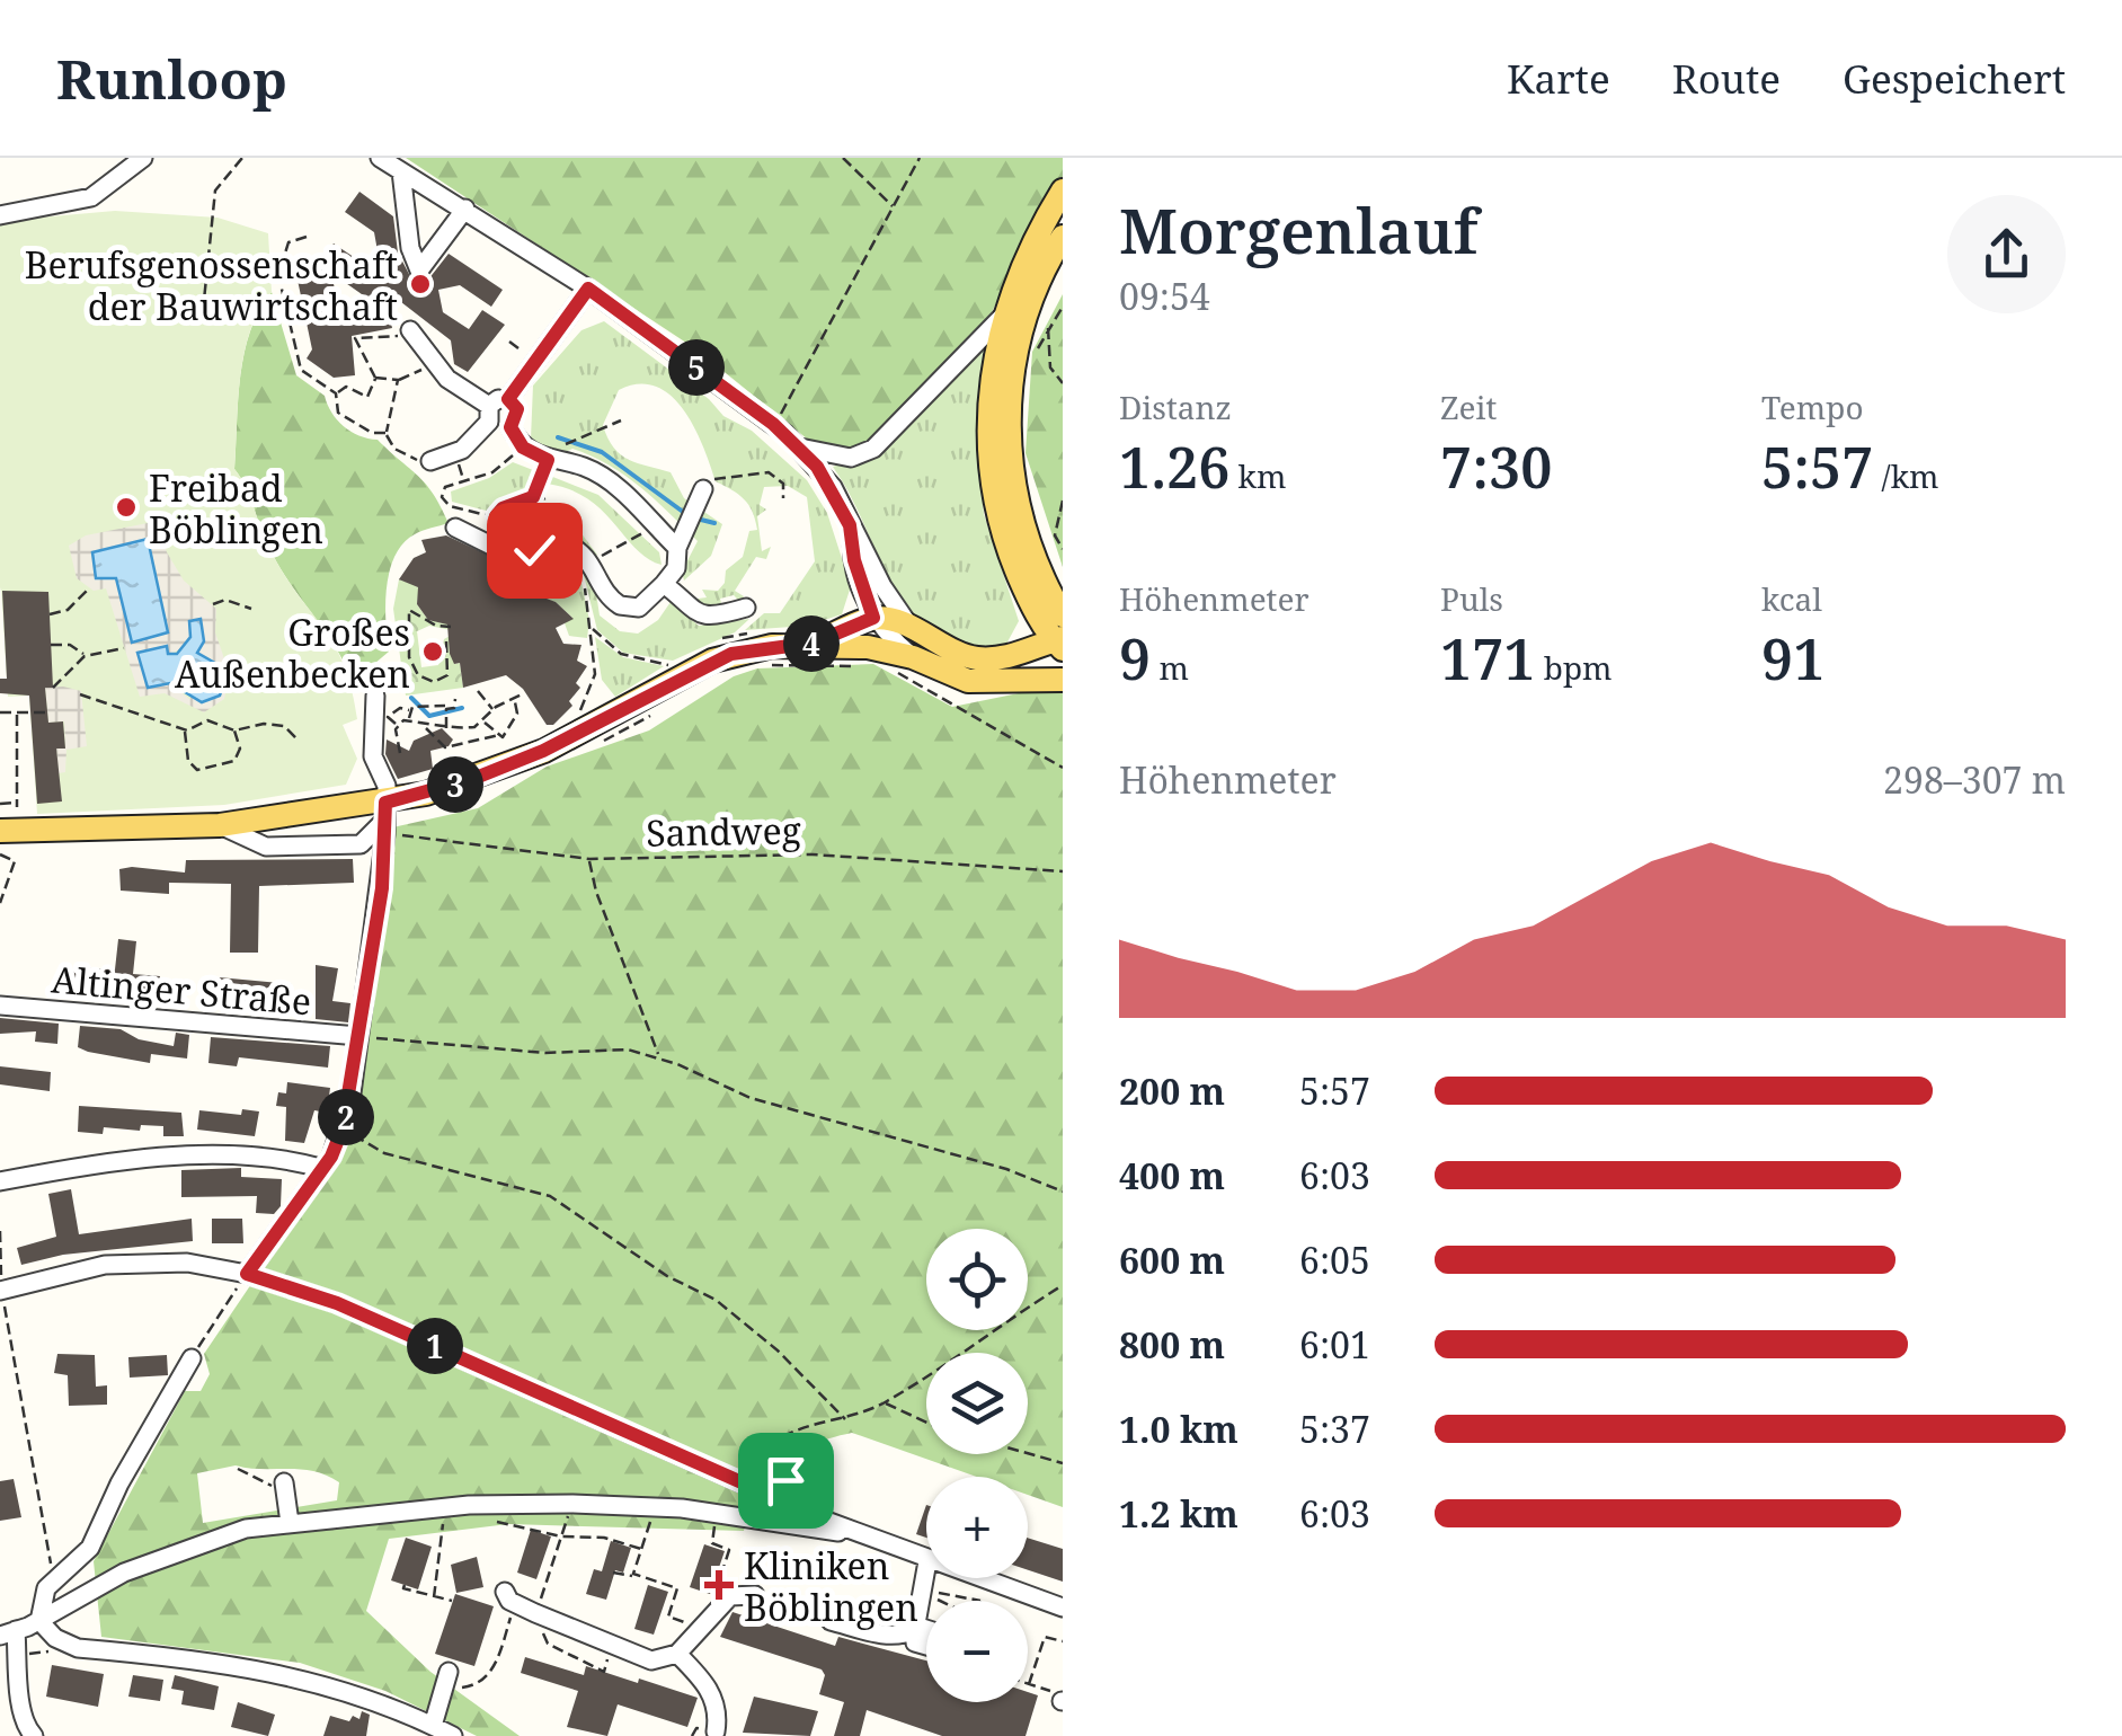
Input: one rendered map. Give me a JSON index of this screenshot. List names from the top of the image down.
{
  "streets": {
    "street": ["Altinger Straße"],
    "path": ["Sandweg"]
  },
  "crossings": [
    ["Sandweg", "Altinger Straße"]
  ],
  "places": {
    "other": ["Berufsgenossenschaft der Bauwirtschaft", "Freibad Böblingen", "Großes Außenbecken"],
    "health": ["Kliniken Böblingen"]
  },
  "page": {
    "header": "Runloop",
    "nav": ["Karte", "Route", "Gespeichert"],
    "heading": ["Morgenlauf", "09:54"],
    "pins": [
      "5",
      "4",
      "3",
      "2",
      "1"
    ],
    "stats": [
      ["Distanz", "1.26 km"],
      ["Zeit", "7:30"],
      ["Tempo", "5:57 /km"],
      ["Höhenmeter", "9 m"],
      ["Puls", "171 bpm"],
      ["kcal", "91"]
    ],
    "chart": ["Höhenmeter", "298–307 m"],
    "list": [
      {
        "name": "200 m",
        "note": "5:57"
      },
      {
        "name": "400 m",
        "note": "6:03"
      },
      {
        "name": "600 m",
        "note": "6:05"
      },
      {
        "name": "800 m",
        "note": "6:01"
      },
      {
        "name": "1.0 km",
        "note": "5:37"
      },
      {
        "name": "1.2 km",
        "note": "6:03"
      }
    ],
    "map_buttons": ["+", "−"]
  }
}
